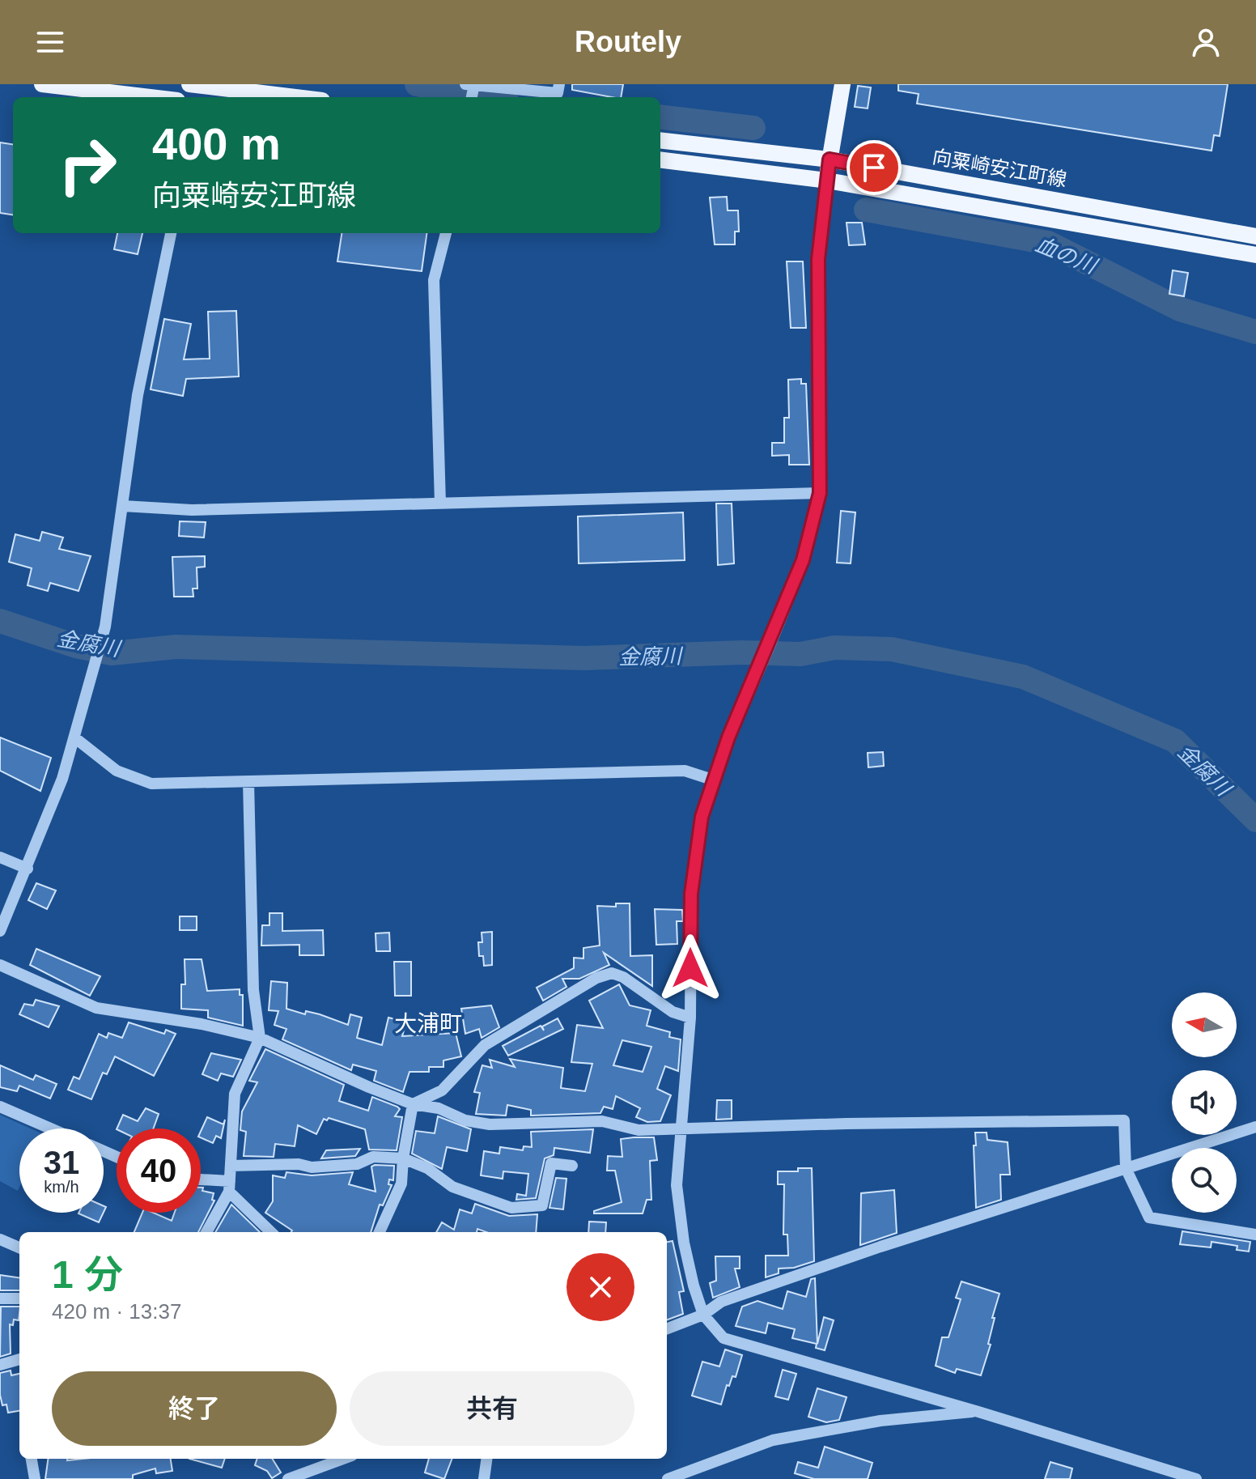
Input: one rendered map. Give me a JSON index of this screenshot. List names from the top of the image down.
{
  "streets": {
    "main road": ["向粟崎安江町線"]
  },
  "districts": ["大浦町"],
  "water": ["血の川", "金腐川"],
  "north": "left",
  "page": {
    "header": "Routely",
    "turn": ["400 m", "向粟崎安江町線"],
    "speed": "31 km/h",
    "limit": "40",
    "heading": ["1 分", "420 m · 13:37"],
    "buttons": ["終了", "共有"]
  }
}
